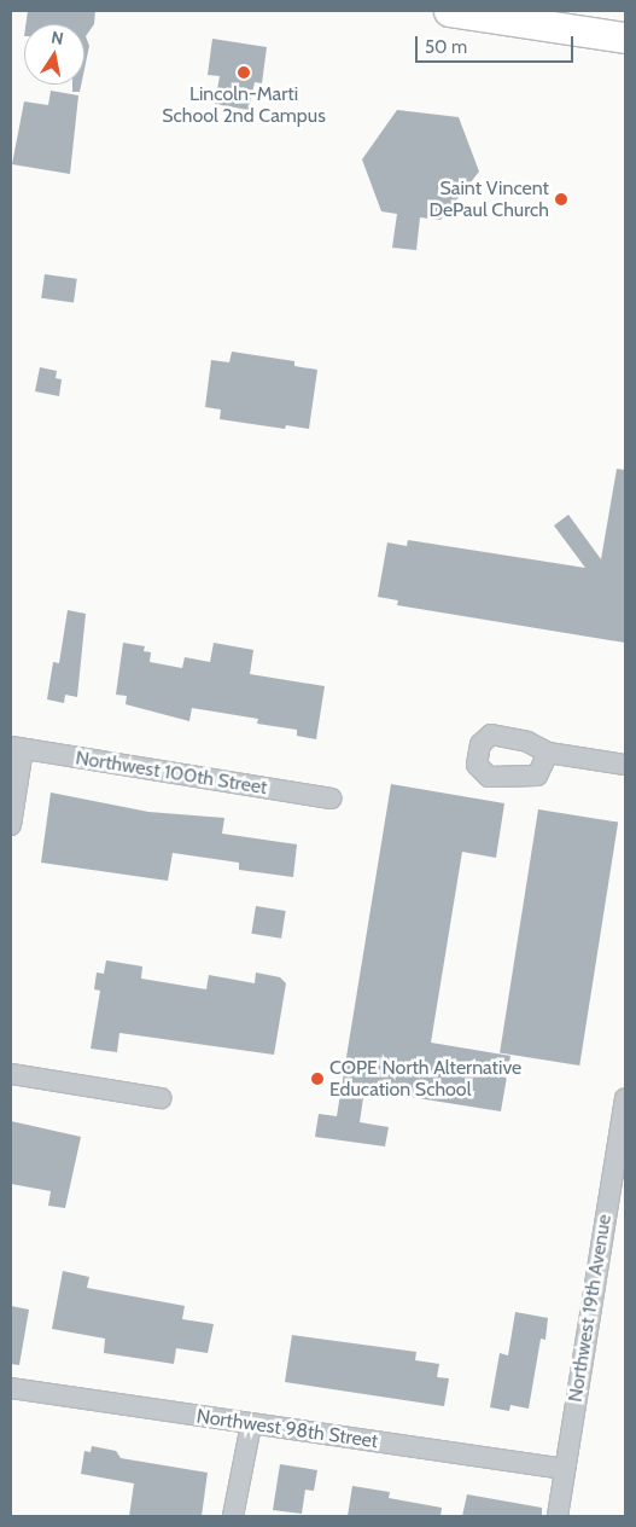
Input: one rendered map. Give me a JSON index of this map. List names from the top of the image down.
{
  "streets": {
    "street": ["Northwest 100th Street", "Northwest 19th Avenue", "Northwest 98th Street"]
  },
  "crossings": [
    ["Northwest 19th Avenue", "Northwest 98th Street"]
  ],
  "places": ["Lincoln-Marti School 2nd Campus", "Saint Vincent DePaul Church", "COPE North Alternative Education School"],
  "scale_bar": "50 m",
  "north": "top"
}
